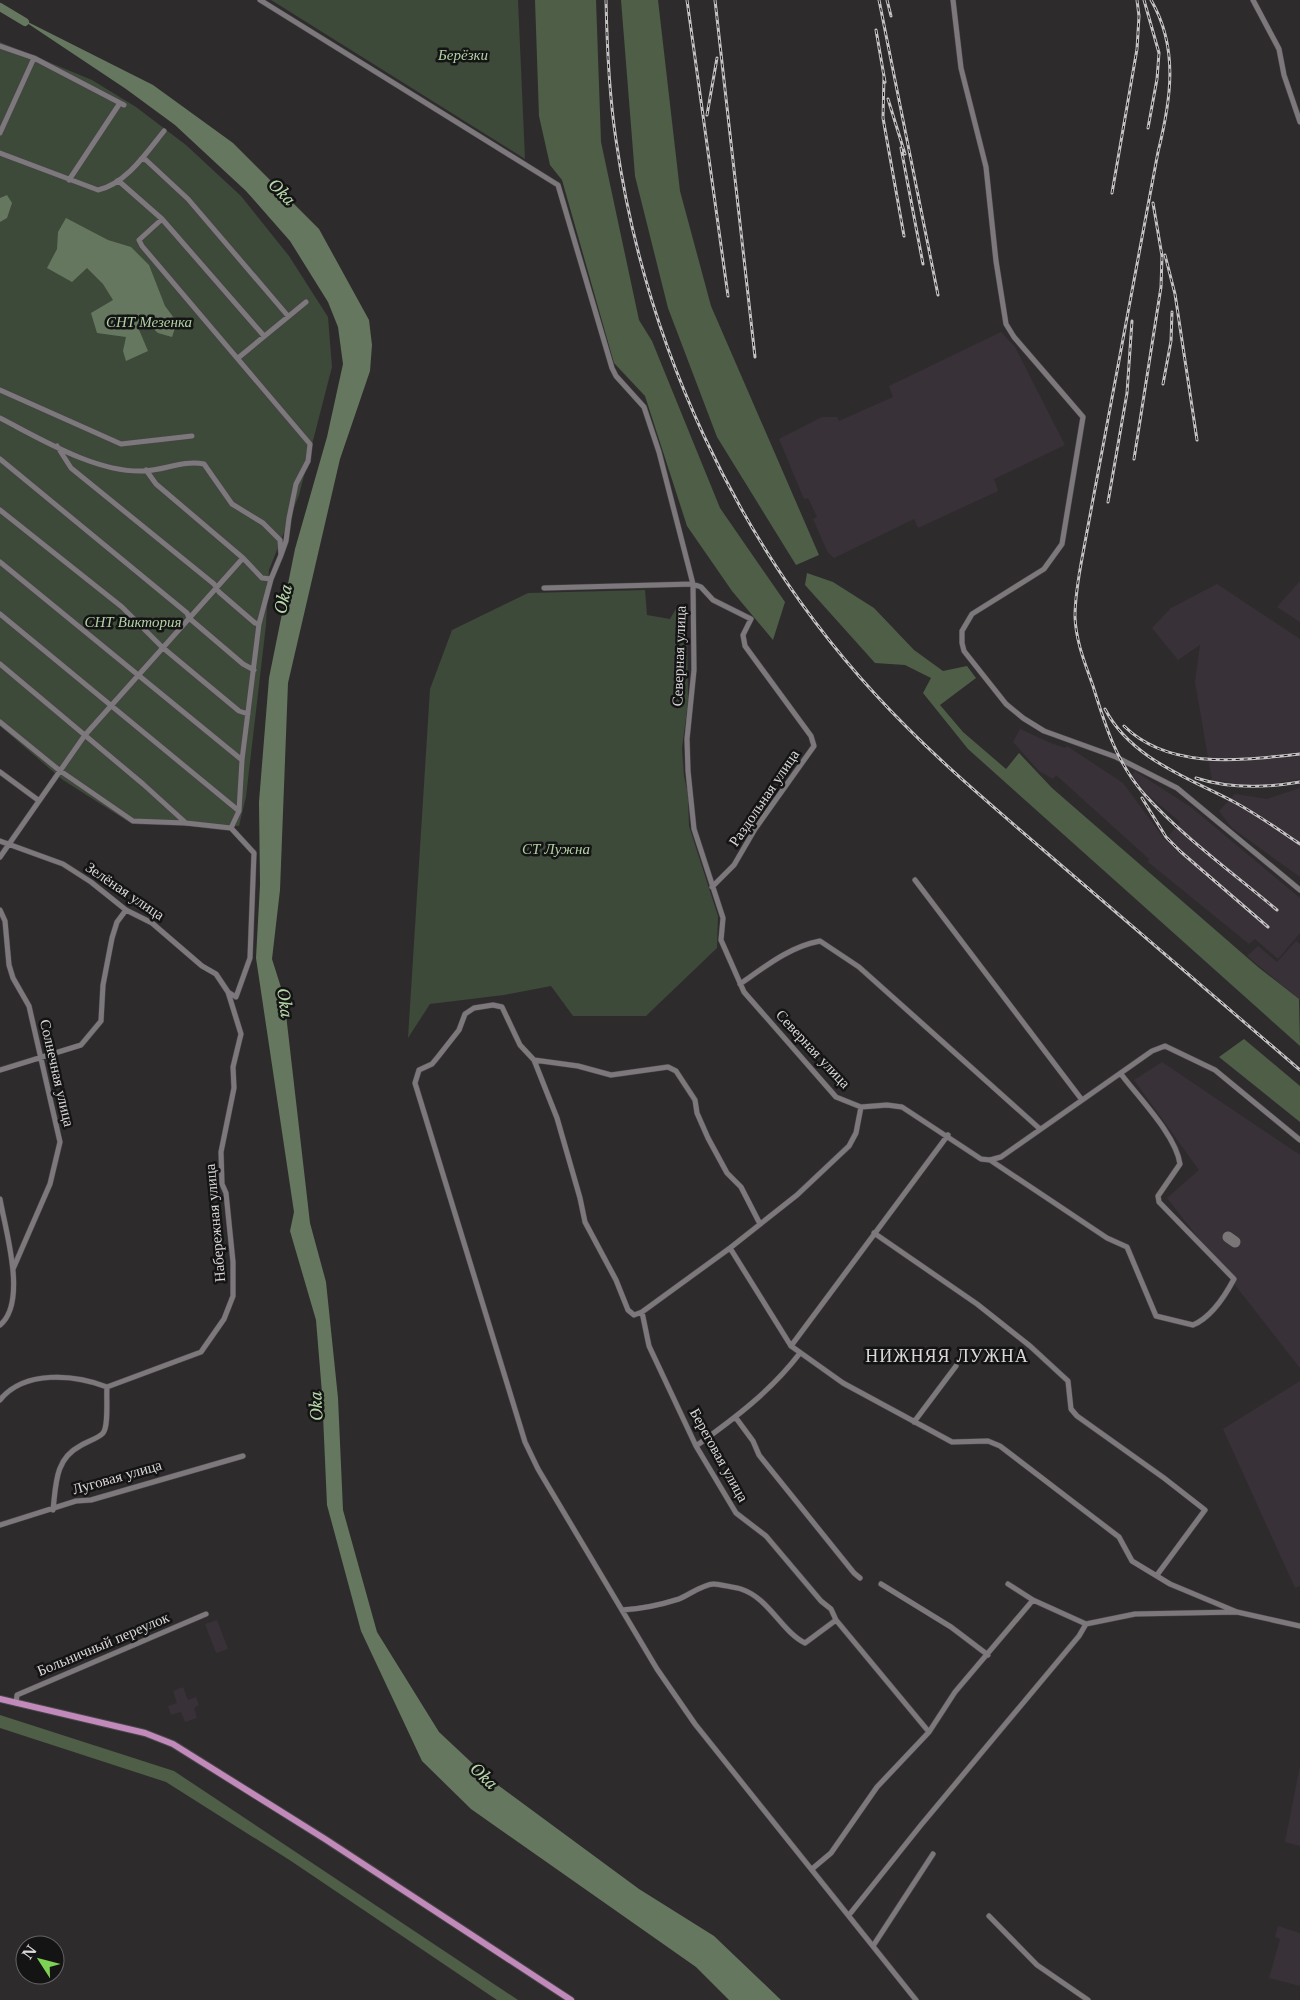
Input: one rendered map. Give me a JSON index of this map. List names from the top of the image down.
{
  "streets": {
    "street": [
      "Северная улица",
      "Раздольная улица",
      "Зелёная улица",
      "Солнечная улица",
      "Набережная улица",
      "Береговая улица",
      "Луговая улица",
      "Больничный переулок"
    ]
  },
  "crossings": [
    ["Северная улица", "Раздольная улица"],
    ["Зелёная улица", "Набережная улица"]
  ],
  "districts": ["НИЖНЯЯ ЛУЖНА"],
  "water": ["Oka"],
  "parks": [
    "Берёзки",
    "СНТ Мезенка",
    "СНТ Виктория",
    "СТ Лужна"
  ],
  "north": "top left"
}
